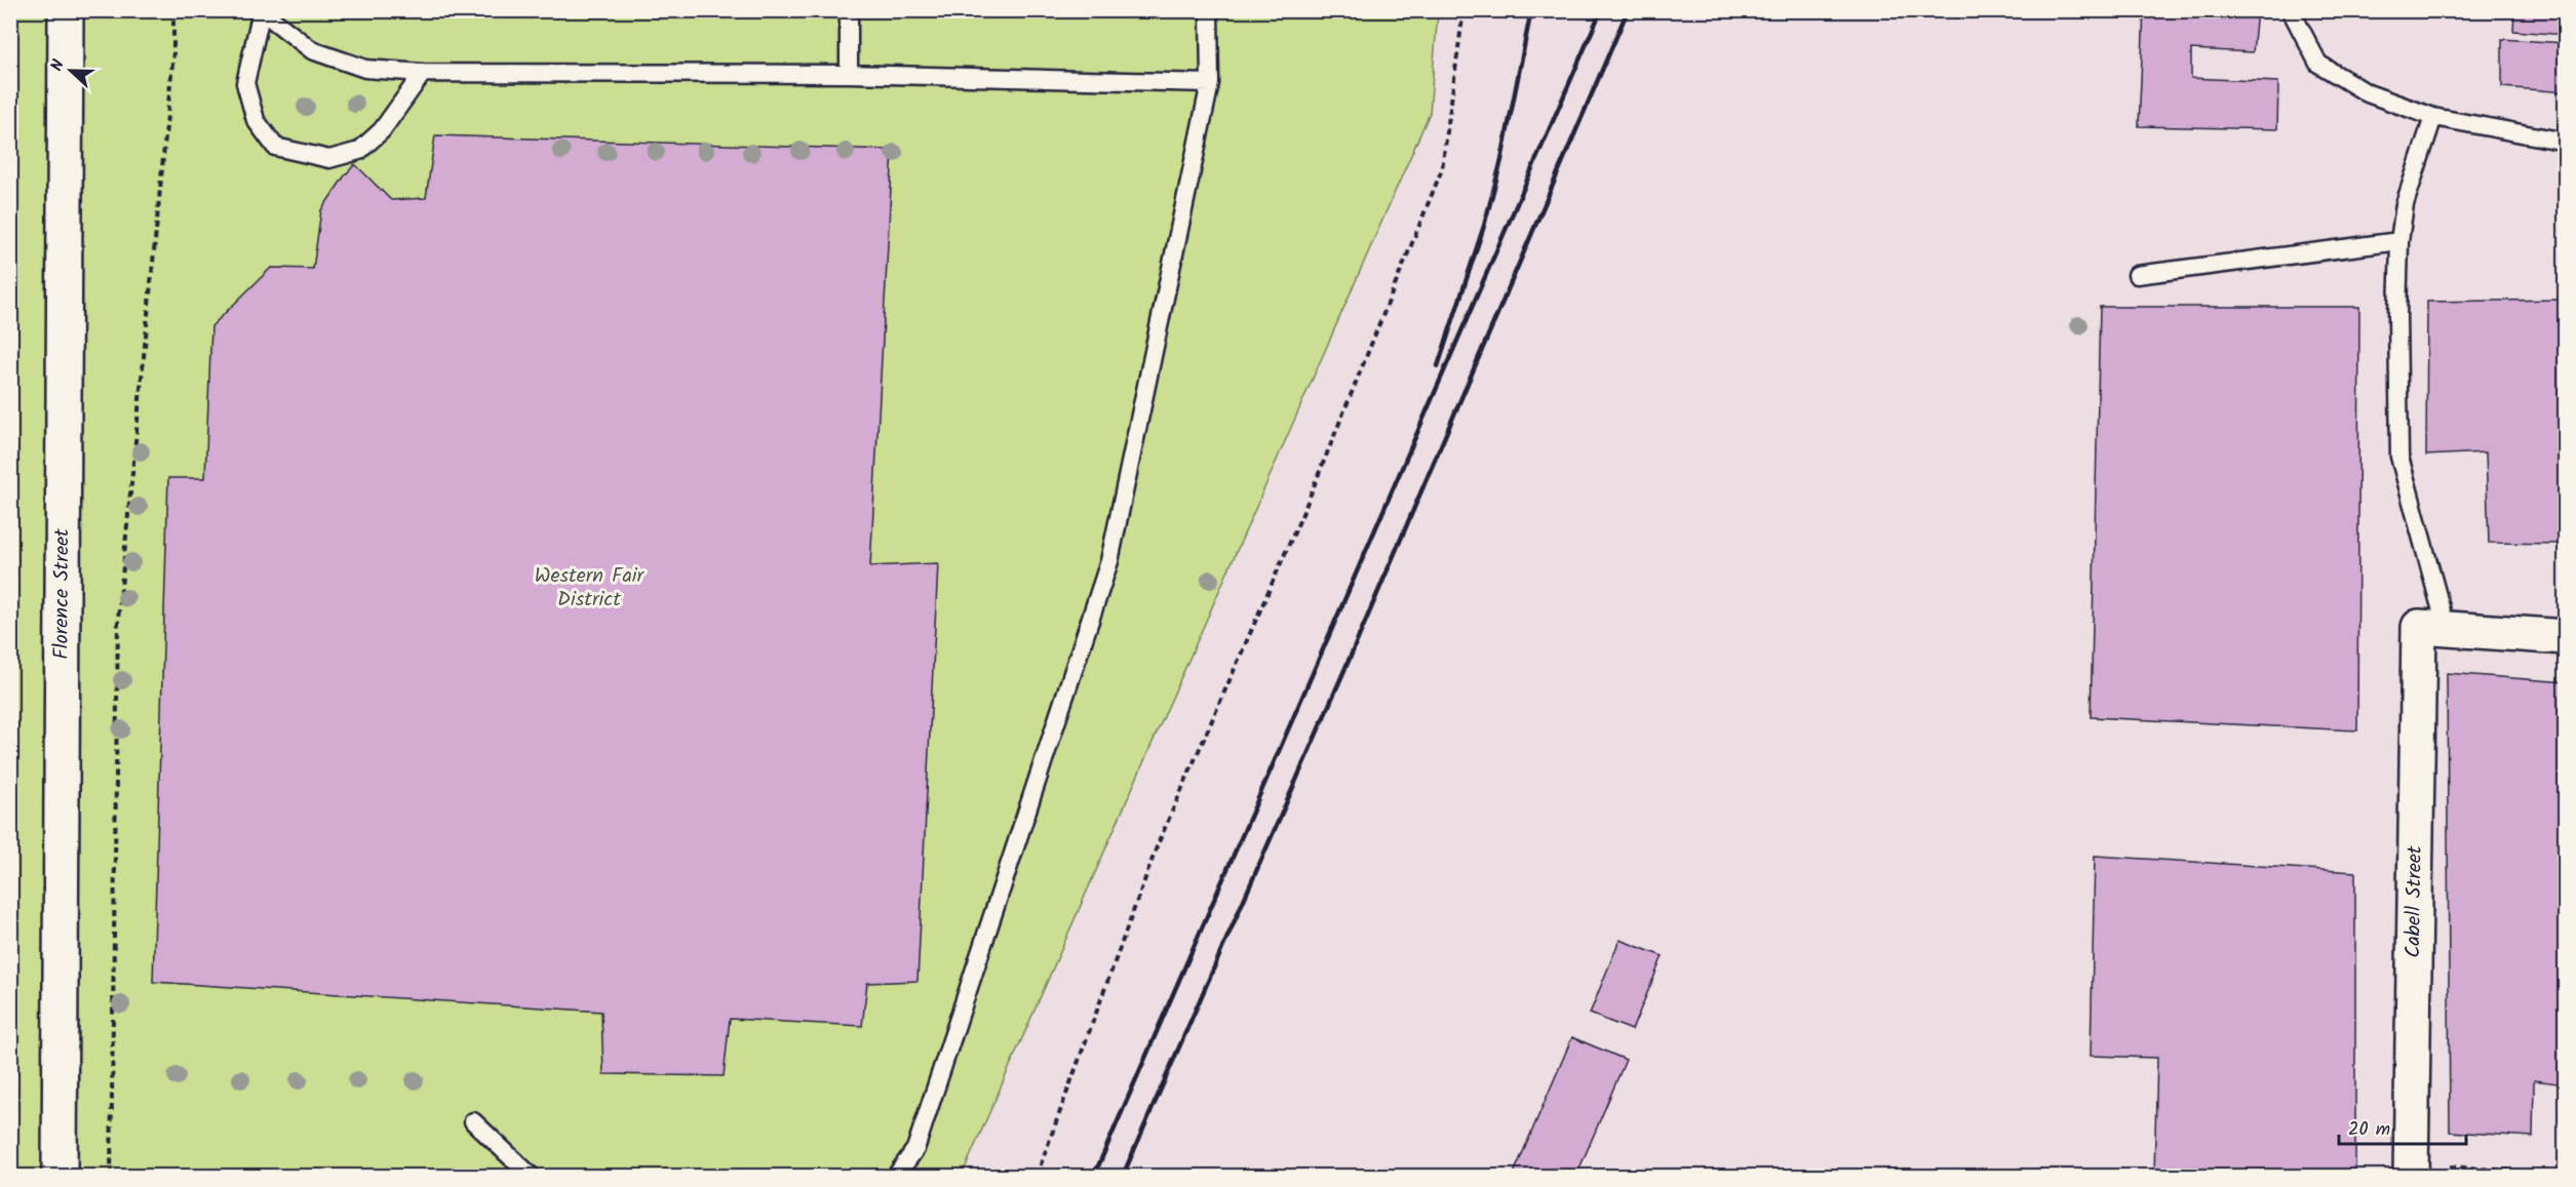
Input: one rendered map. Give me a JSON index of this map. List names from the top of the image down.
{
  "streets": {
    "main road": ["Florence Street", "Cabell Street"]
  },
  "parks": ["Western Fair District"],
  "scale_bar": "20 m",
  "north": "left"
}
